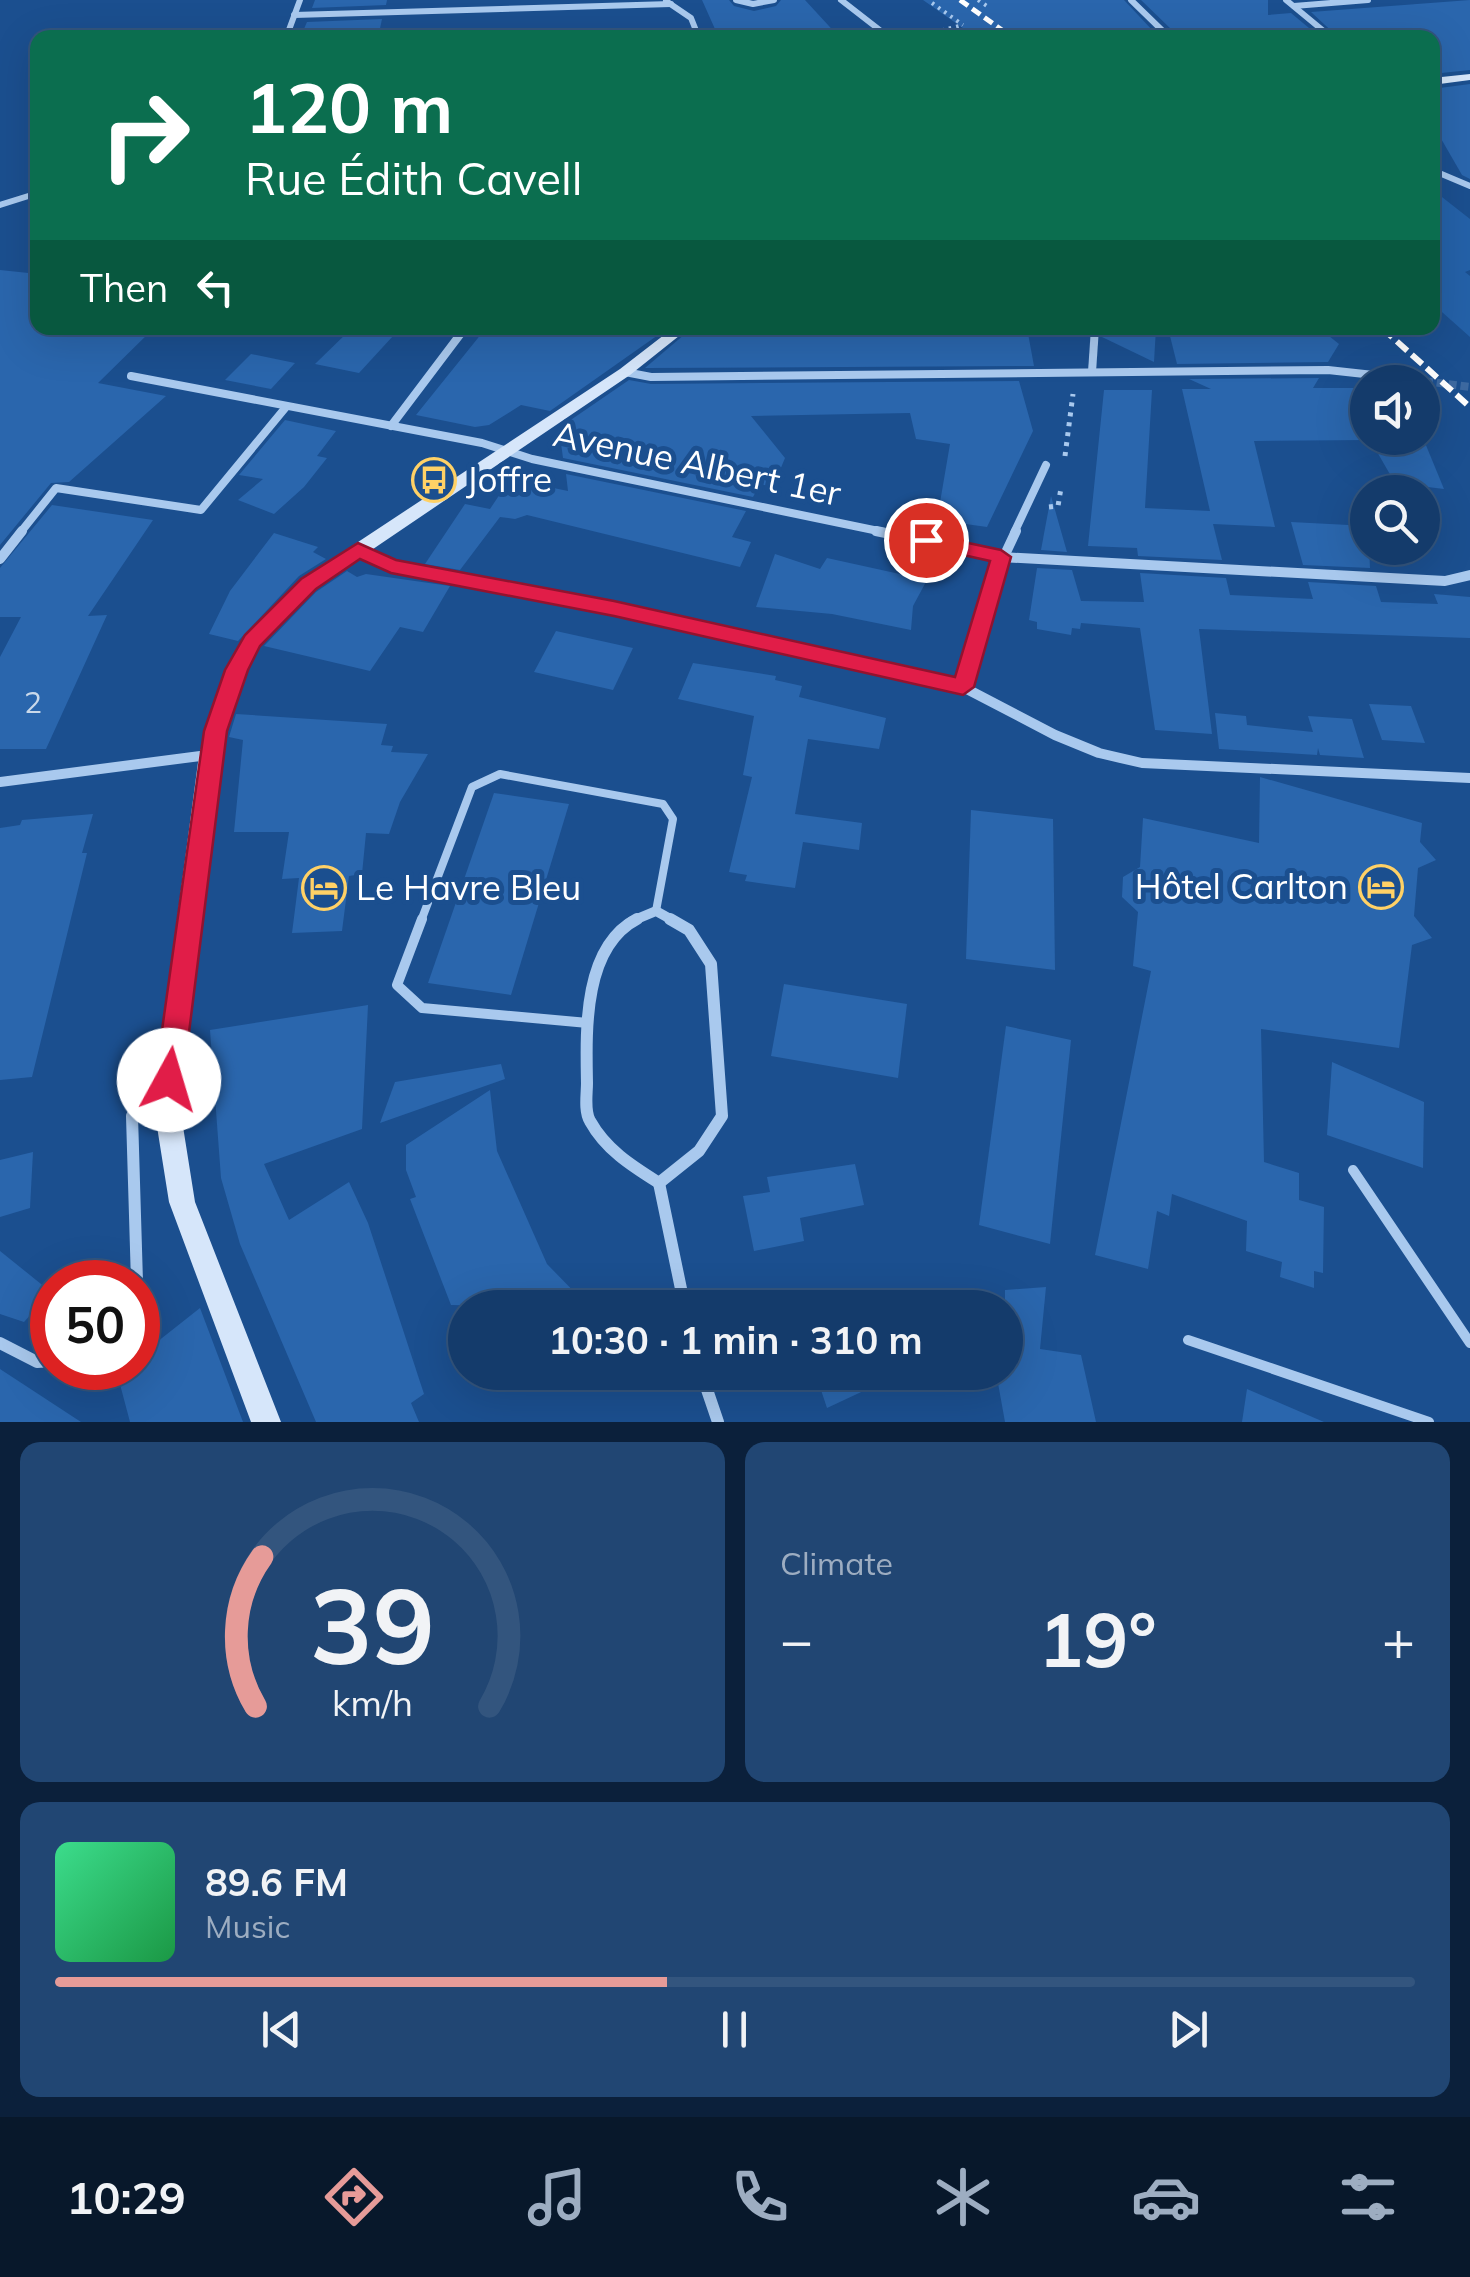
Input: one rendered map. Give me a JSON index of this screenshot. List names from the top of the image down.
{
  "streets": {
    "street": ["Avenue Albert 1er"]
  },
  "places": {
    "bus stop": ["Joffre"],
    "hotel": ["Hôtel Carlton", "Le Havre Bleu"]
  },
  "house_numbers": ["2"],
  "page": {
    "turn": ["120 m", "Rue Édith Cavell"],
    "then": "Then",
    "limit": "50",
    "trip": "10:30 · 1 min · 310 m",
    "tile": "Climate",
    "heat": ["−", "19°", "+"],
    "song": ["89.6 FM", "Music"],
    "tabs": "10:29",
    "gauge": ["39", "km/h"]
  }
}
